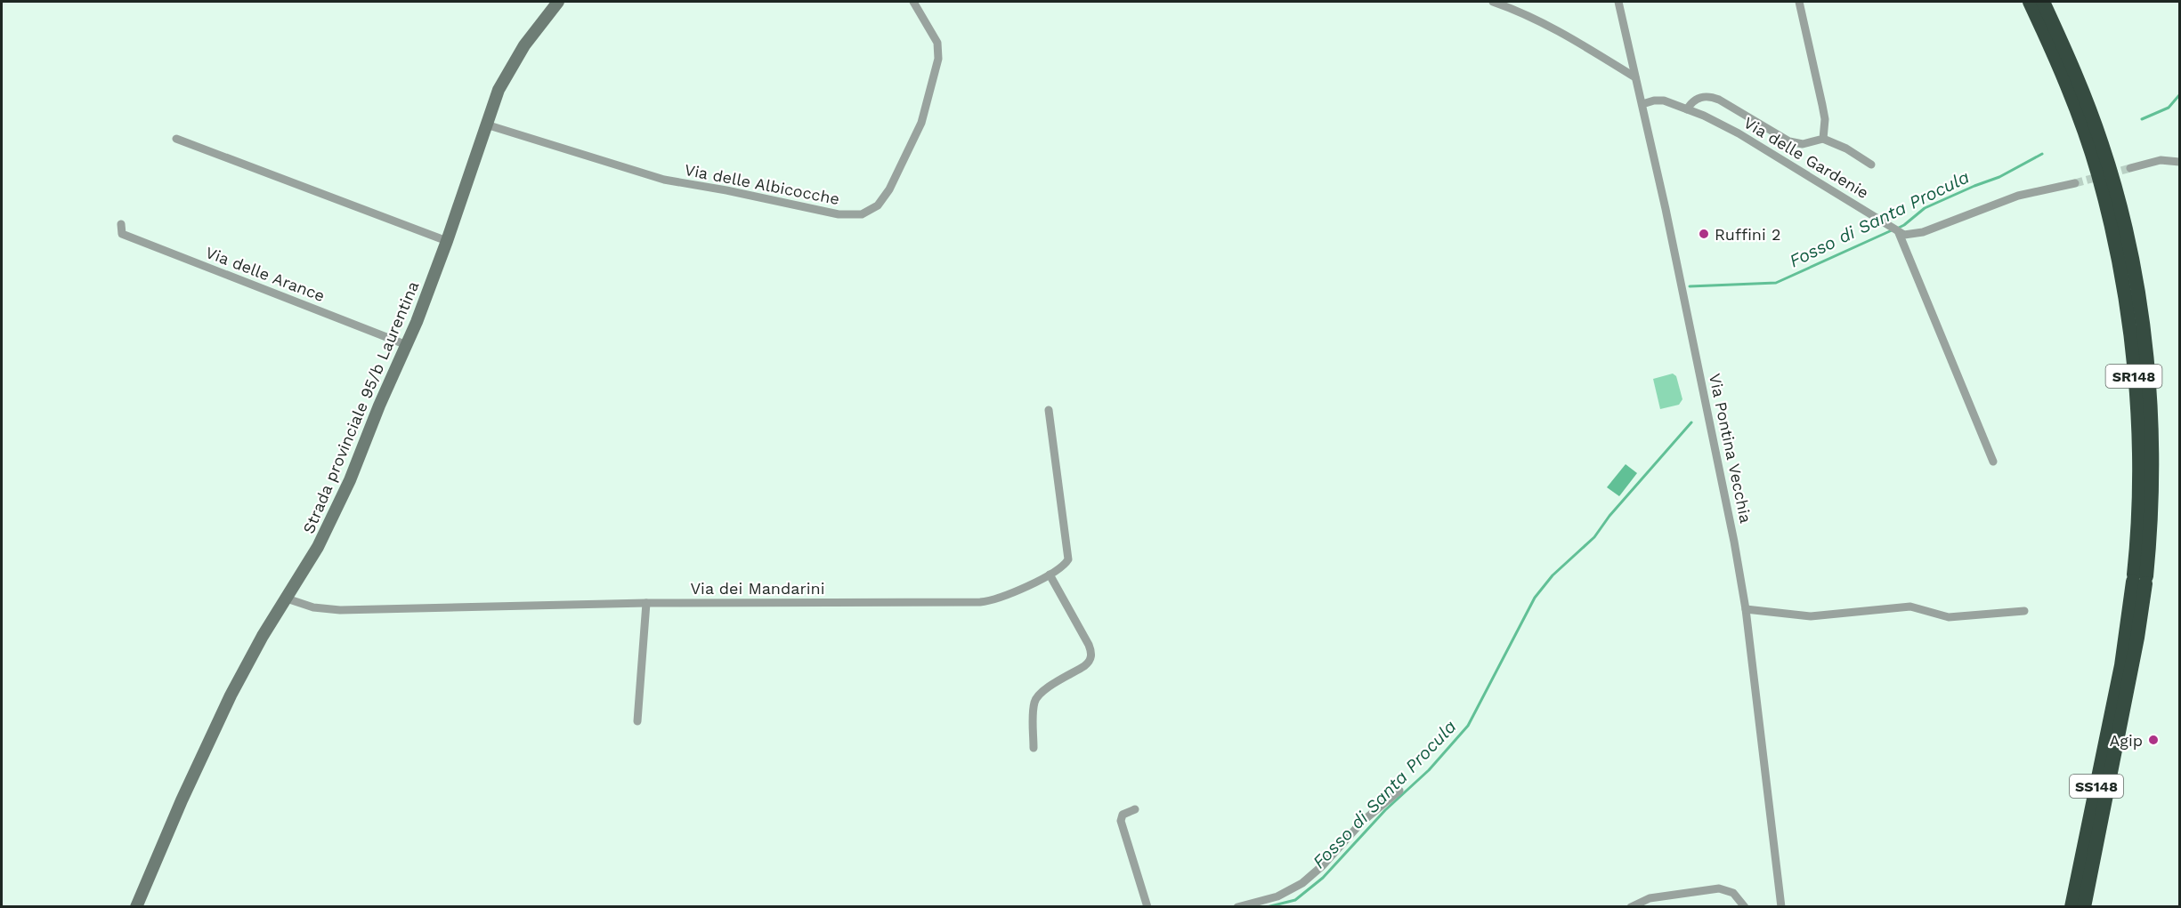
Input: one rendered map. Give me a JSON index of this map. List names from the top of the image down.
{
  "streets": {
    "highway": ["SR148", "SS148"],
    "main road": ["Strada provinciale 95/b Laurentina"],
    "street": [
      "Via delle Gardenie",
      "Via delle Albicocche",
      "Via delle Arance",
      "Via Pontina Vecchia",
      "Via dei Mandarini"
    ]
  },
  "crossings": [
    ["Via delle Gardenie", "Via Pontina Vecchia"],
    ["Via delle Albicocche", "Strada provinciale 95/b Laurentina"],
    ["Via delle Arance", "Strada provinciale 95/b Laurentina"],
    ["SR148", "SS148"],
    ["Strada provinciale 95/b Laurentina", "Via dei Mandarini"]
  ],
  "water": ["Fosso di Santa Procula"],
  "places": ["Ruffini 2", "Agip"]
}
